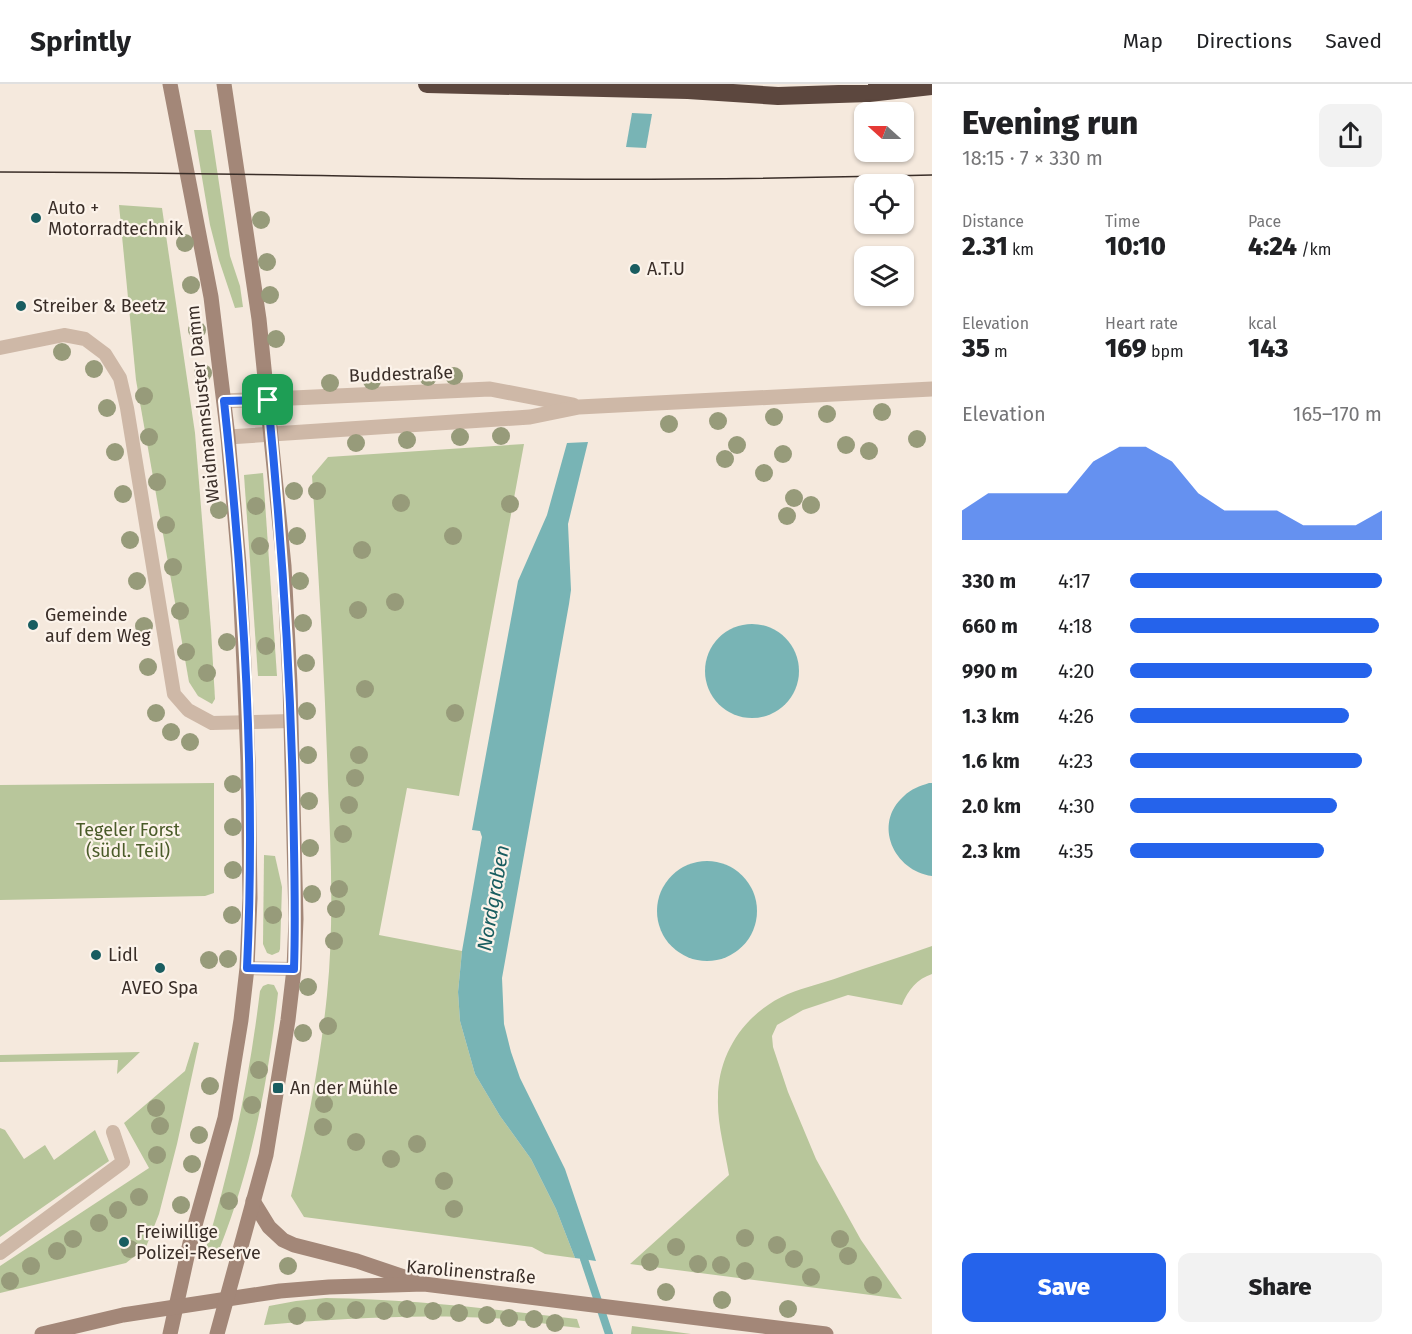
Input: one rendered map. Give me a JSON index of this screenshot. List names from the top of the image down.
{
  "streets": {
    "main road": ["Waidmannsluster Damm", "Karolinenstraße"],
    "street": ["Buddestraße"]
  },
  "crossings": [
    ["Buddestraße", "Waidmannsluster Damm"],
    ["Waidmannsluster Damm", "Karolinenstraße"]
  ],
  "water": ["Nordgraben"],
  "parks": ["Tegeler Forst (südl. Teil)"],
  "places": {
    "other": [
      "Auto + Motorradtechnik",
      "A.T.U",
      "Streiber & Beetz",
      "Gemeinde auf dem Weg",
      "Lidl",
      "AVEO Spa",
      "Freiwillige Polizei-Reserve"
    ],
    "transit": ["An der Mühle"]
  },
  "north": "left",
  "page": {
    "header": "Sprintly",
    "nav": ["Map", "Directions", "Saved"],
    "heading": ["Evening run", "18:15 · 7 × 330 m"],
    "stats": [
      ["Distance", "2.31 km"],
      ["Time", "10:10"],
      ["Pace", "4:24 /km"],
      ["Elevation", "35 m"],
      ["Heart rate", "169 bpm"],
      ["kcal", "143"]
    ],
    "chart": ["Elevation", "165–170 m"],
    "list": [
      {
        "name": "330 m",
        "note": "4:17"
      },
      {
        "name": "660 m",
        "note": "4:18"
      },
      {
        "name": "990 m",
        "note": "4:20"
      },
      {
        "name": "1.3 km",
        "note": "4:26"
      },
      {
        "name": "1.6 km",
        "note": "4:23"
      },
      {
        "name": "2.0 km",
        "note": "4:30"
      },
      {
        "name": "2.3 km",
        "note": "4:35"
      }
    ],
    "buttons": ["Save", "Share"]
  }
}
